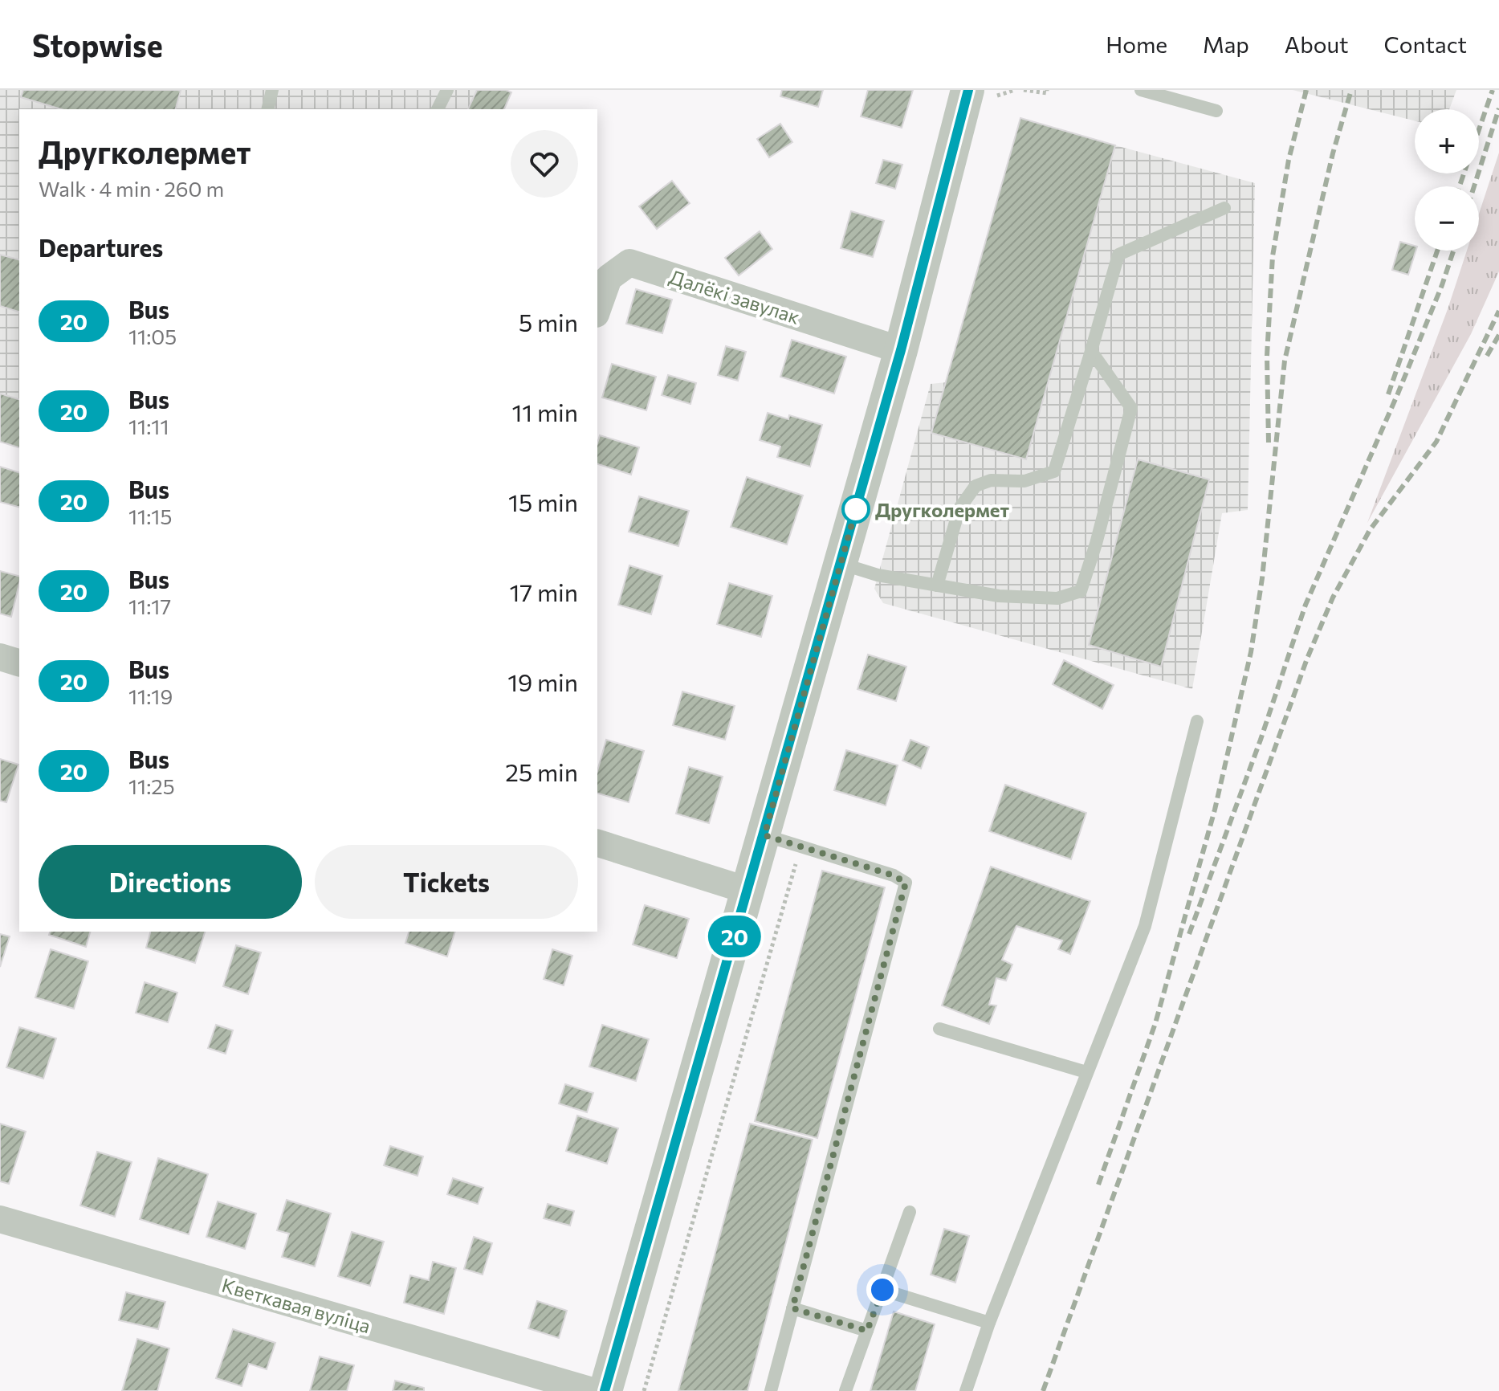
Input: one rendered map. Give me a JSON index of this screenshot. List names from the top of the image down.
{
  "streets": {
    "street": ["Далёкі завулак", "Кветкавая вуліца"]
  },
  "places": ["Другколермет"],
  "lines": ["bus line 20"],
  "page": {
    "header": "Stopwise",
    "nav": [
      "Home",
      "Map",
      "About",
      "Contact"
    ],
    "on_map": "20",
    "map_buttons": ["+", "−"],
    "heading": [
      ["Другколермет", "Walk · 4 min · 260 m"],
      "Departures"
    ],
    "list": [
      {
        "mark": "20",
        "name": "Bus",
        "note": "11:05",
        "value": "5 min"
      },
      {
        "mark": "20",
        "name": "Bus",
        "note": "11:11",
        "value": "11 min"
      },
      {
        "mark": "20",
        "name": "Bus",
        "note": "11:15",
        "value": "15 min"
      },
      {
        "mark": "20",
        "name": "Bus",
        "note": "11:17",
        "value": "17 min"
      },
      {
        "mark": "20",
        "name": "Bus",
        "note": "11:19",
        "value": "19 min"
      },
      {
        "mark": "20",
        "name": "Bus",
        "note": "11:25",
        "value": "25 min"
      }
    ],
    "buttons": ["Directions", "Tickets"]
  }
}
